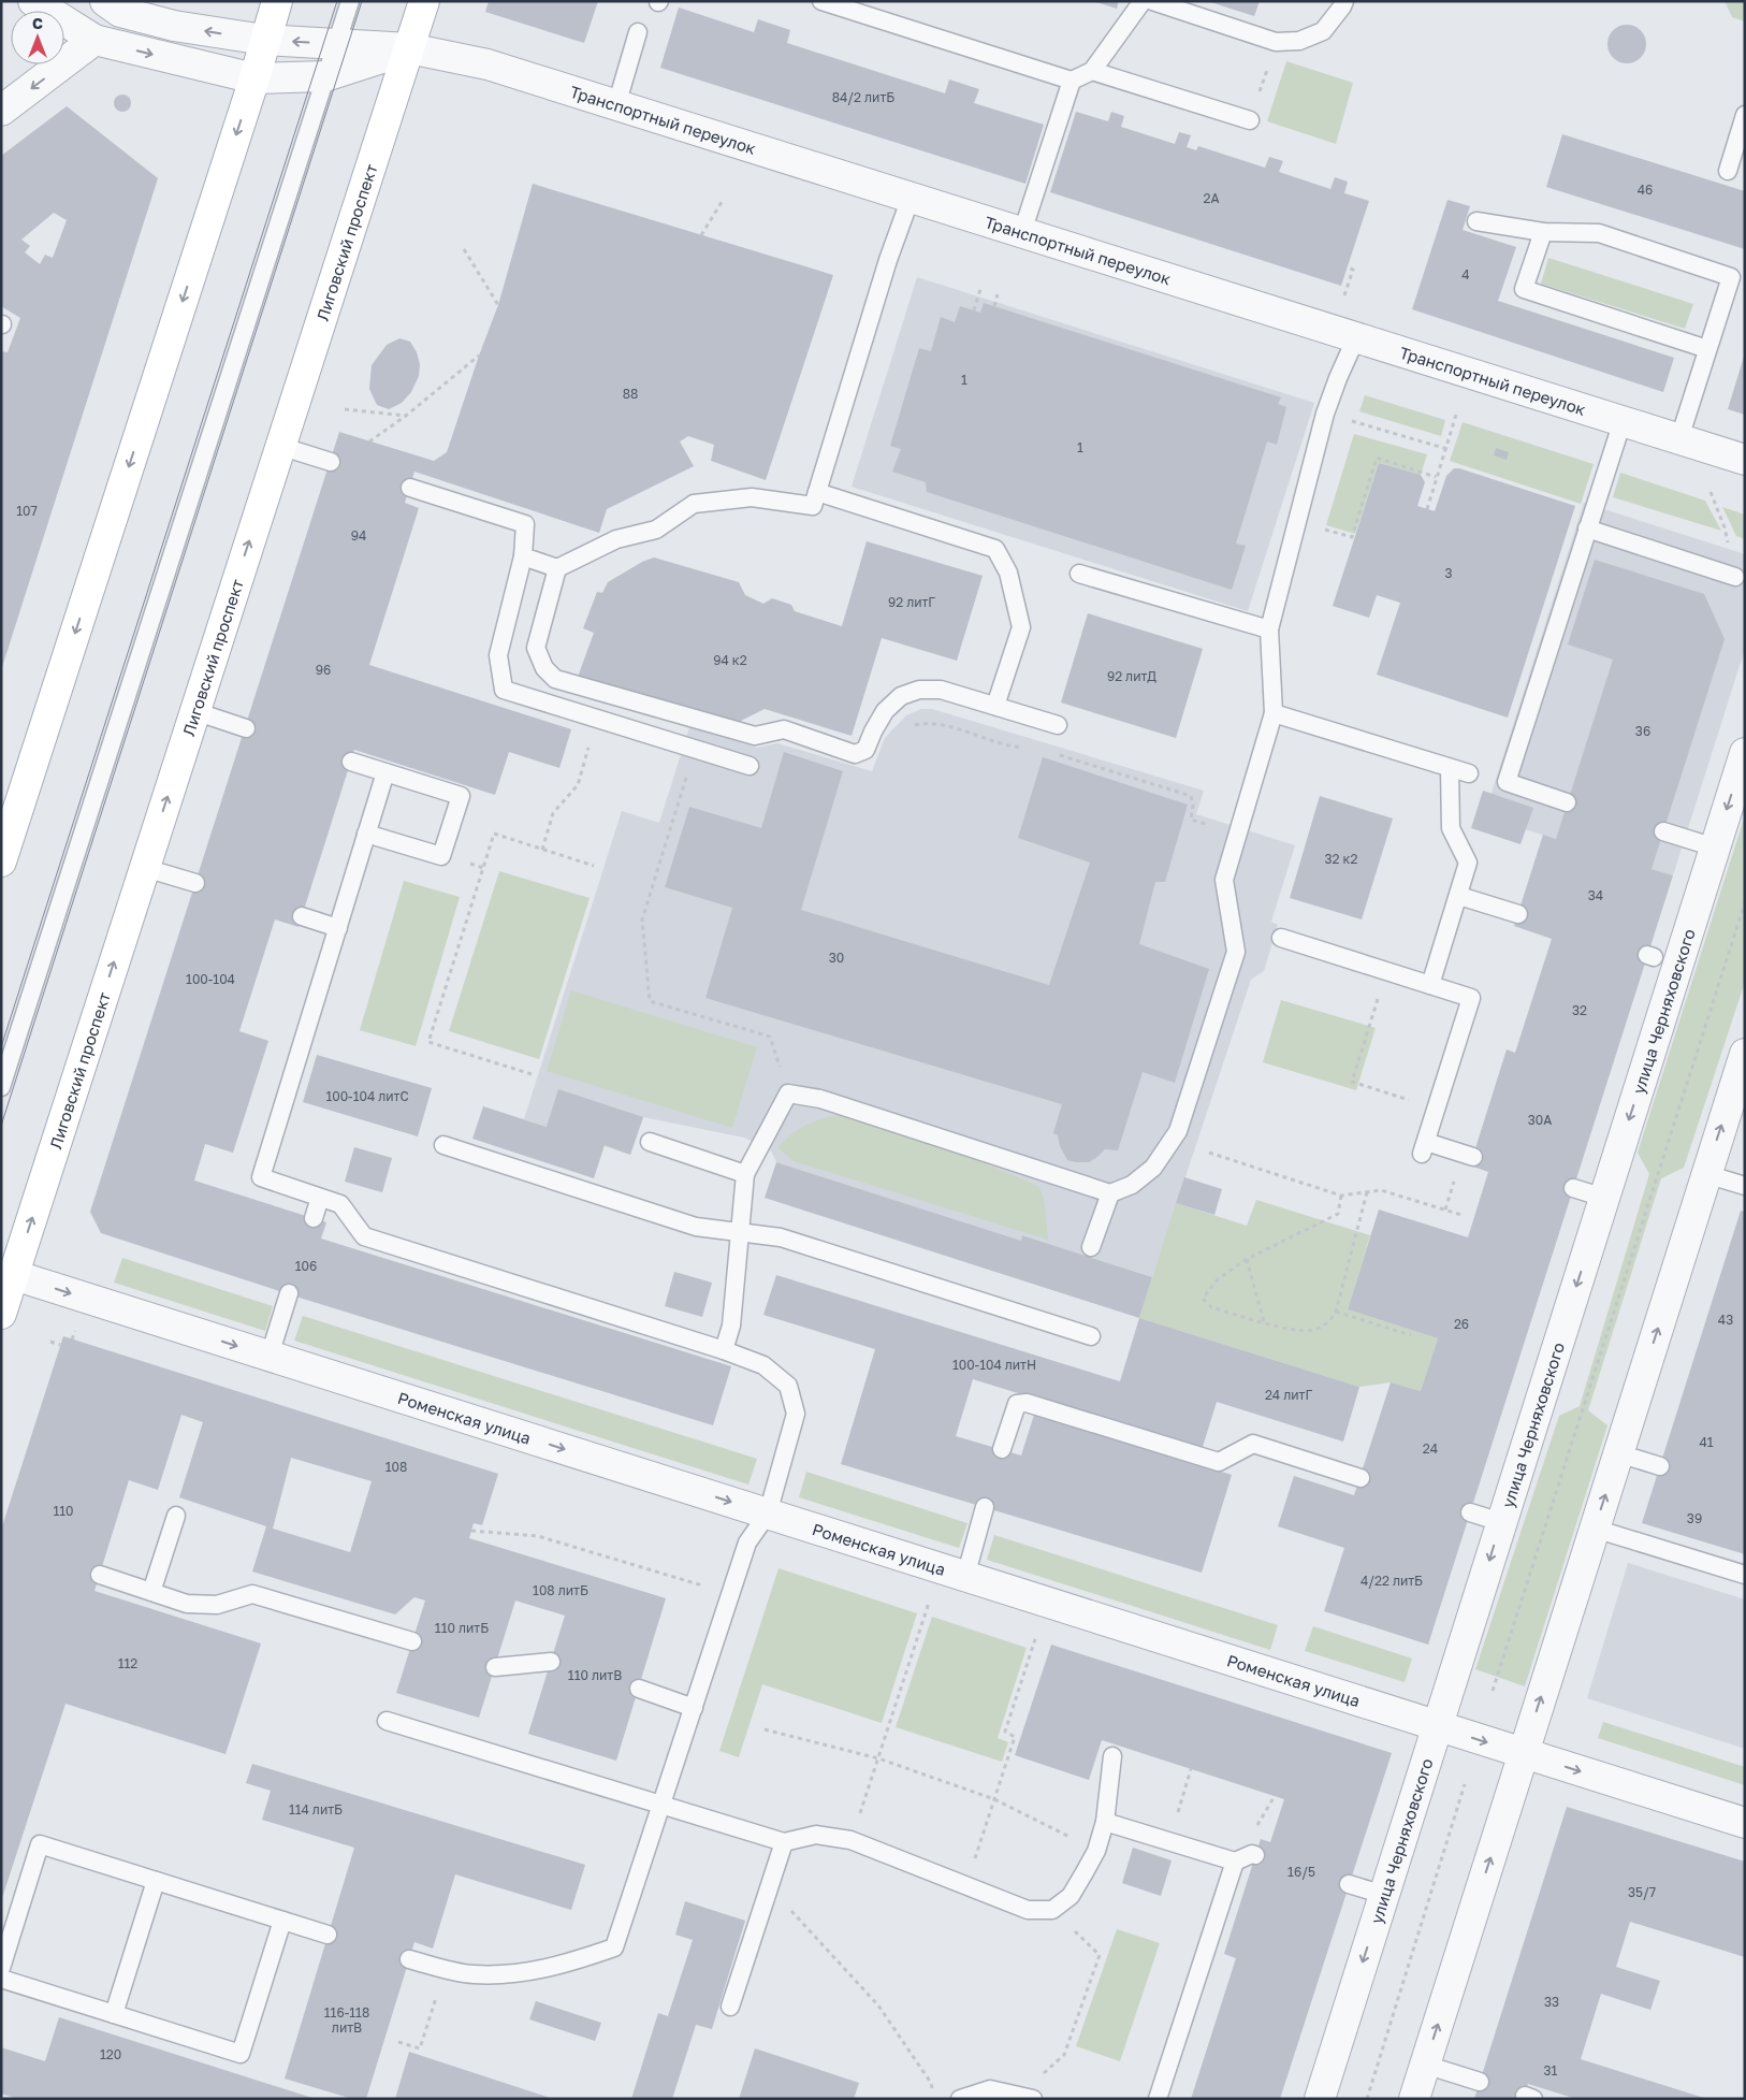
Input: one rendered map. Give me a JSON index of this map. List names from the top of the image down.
{
  "streets": {
    "main road": ["Лиговский проспект"],
    "street": ["Транспортный переулок", "улица Черняховского", "Роменская улица"]
  },
  "crossings": [
    ["Транспортный переулок", "Лиговский проспект"],
    ["Лиговский проспект", "Роменская улица"],
    ["улица Черняховского", "Роменская улица"]
  ],
  "one_way": ["Роменская улица"],
  "house_numbers": [
    "84/2 литБ",
    "46",
    "2А",
    "4",
    "1",
    "88",
    "1",
    "107",
    "94",
    "3",
    "92 литГ",
    "94 к2",
    "96",
    "92 литД",
    "36",
    "32 к2",
    "34",
    "30",
    "100-104",
    "32",
    "100-104 литС",
    "30А",
    "106",
    "43",
    "26",
    "100-104 литН",
    "24 литГ",
    "41",
    "24",
    "108",
    "110",
    "39",
    "4/22 литБ",
    "108 литБ",
    "110 литБ",
    "112",
    "110 литВ",
    "114 литБ",
    "16/5",
    "35/7",
    "33",
    "116-118 литВ",
    "120",
    "31"
  ],
  "north": "top"
}
